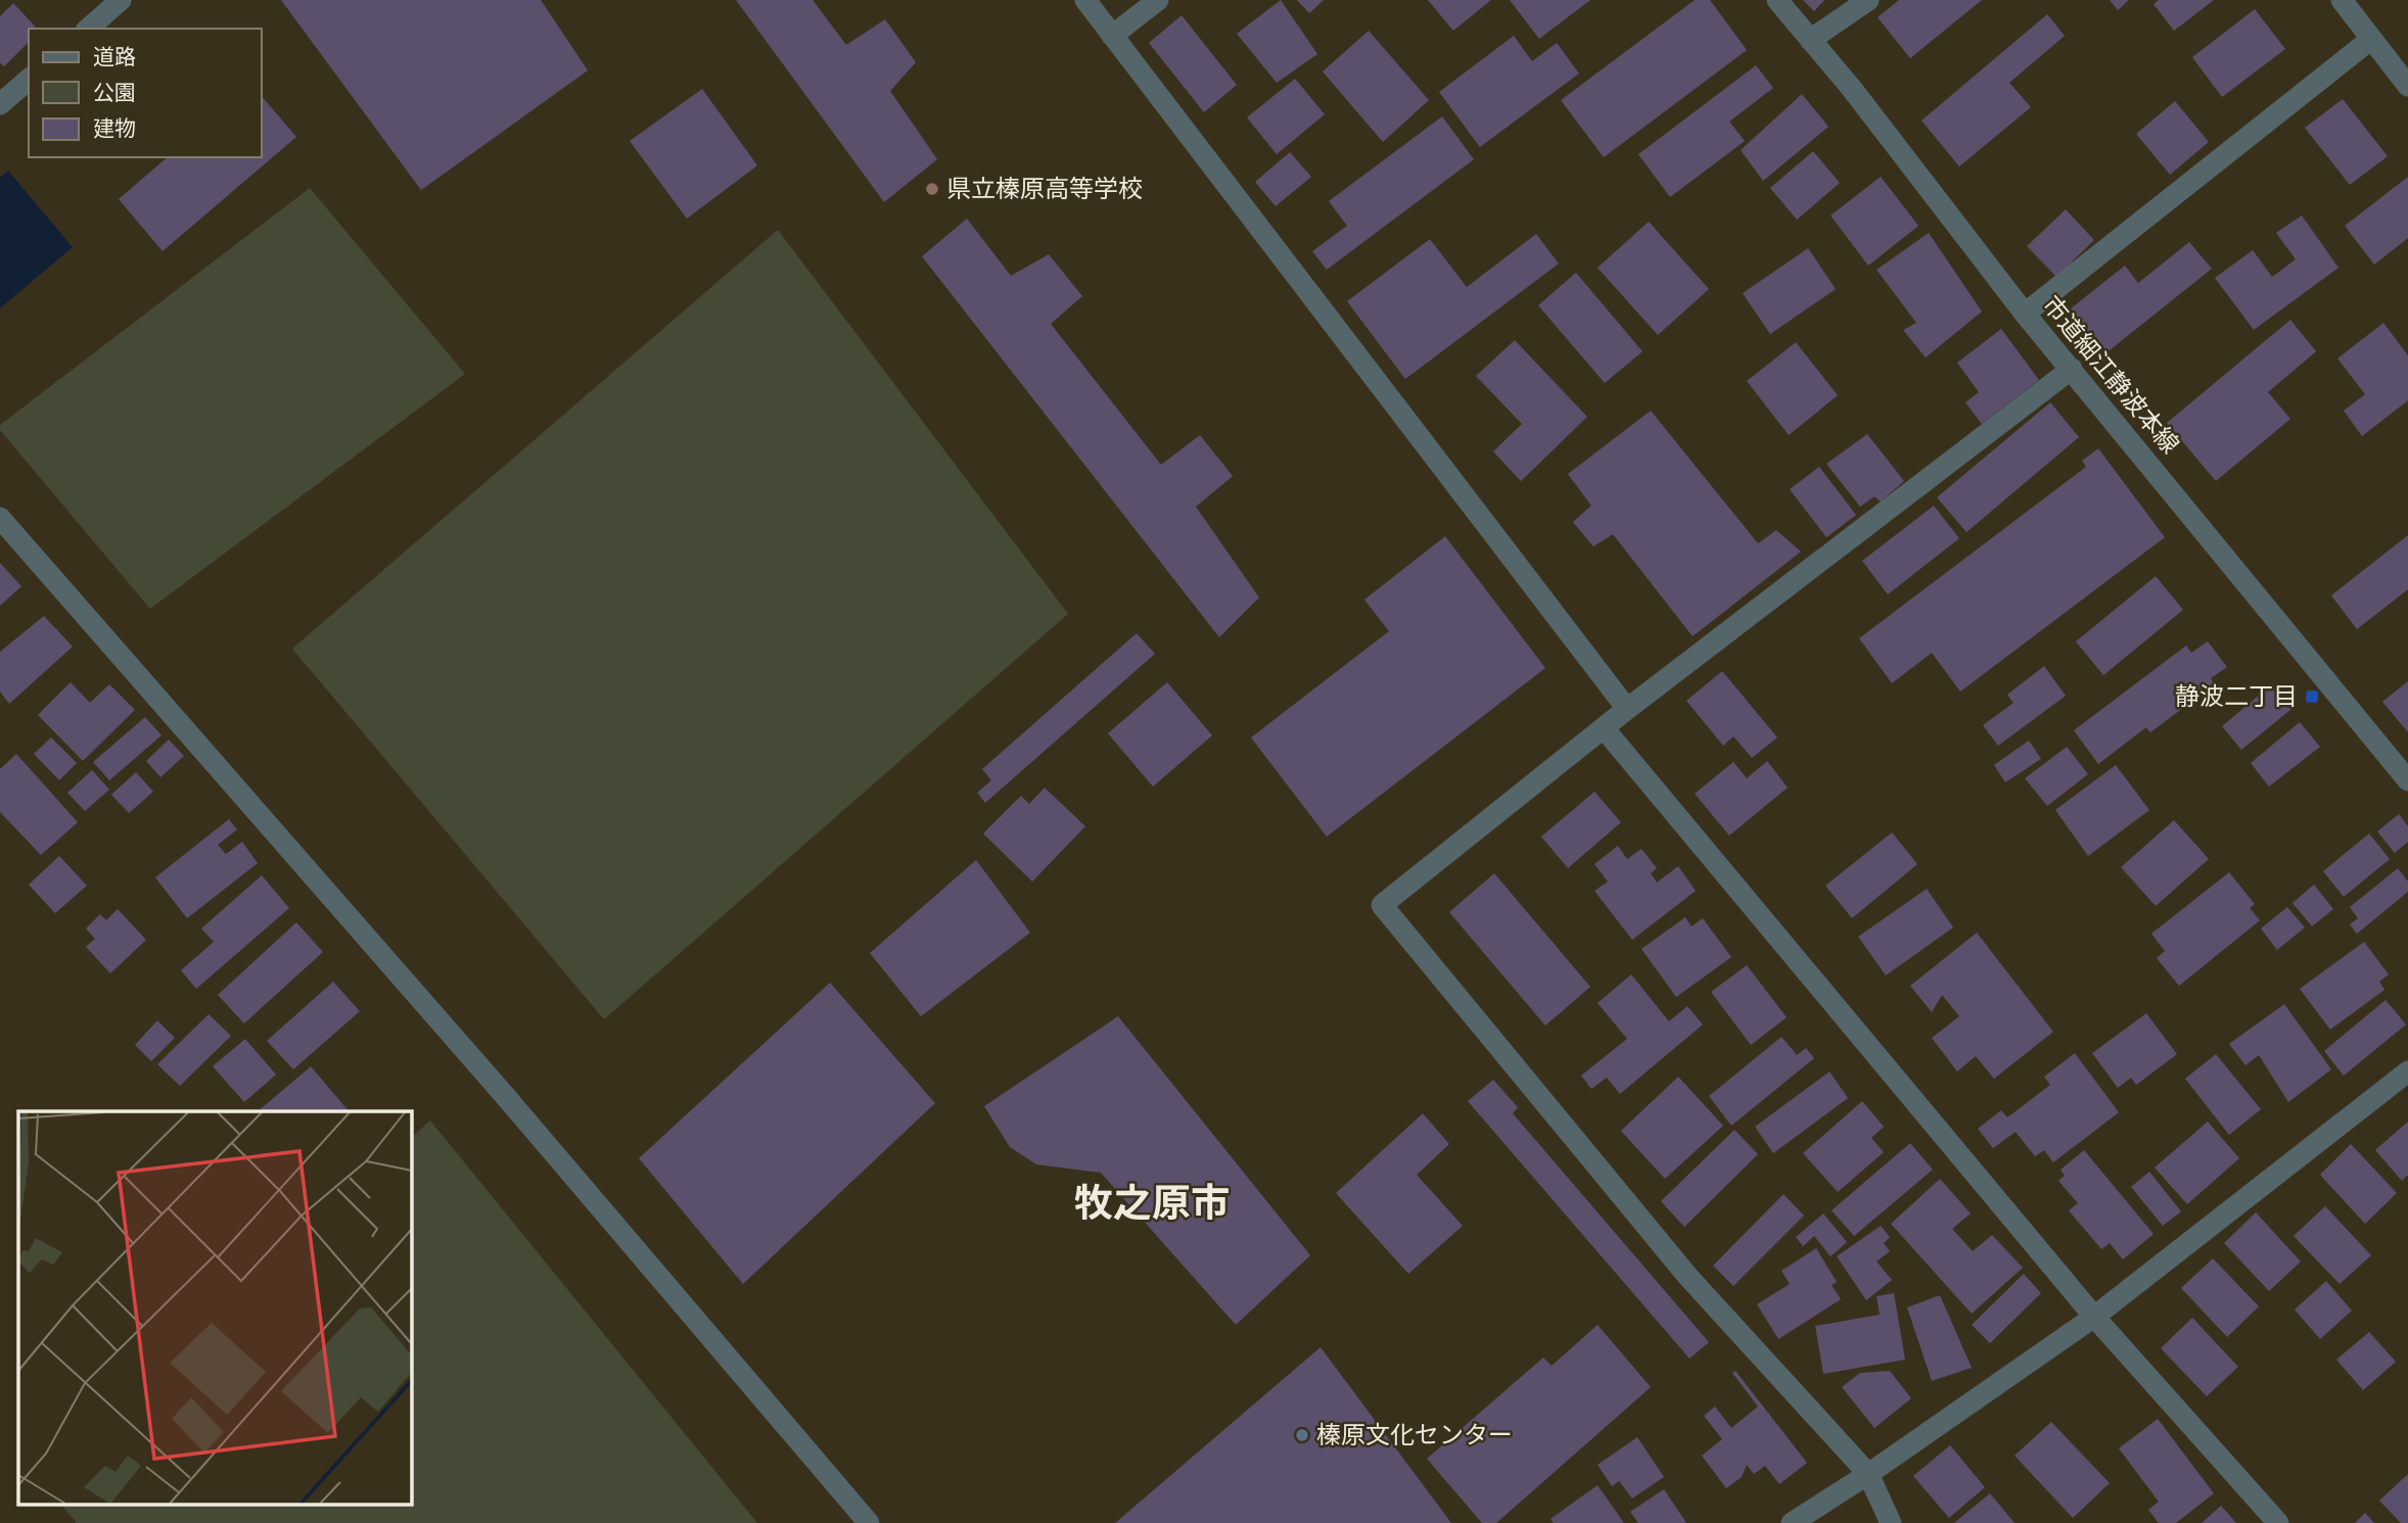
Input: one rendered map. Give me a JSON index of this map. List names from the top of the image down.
{
  "streets": {
    "street": ["市道細江静波本線"]
  },
  "districts": ["牧之原市"],
  "places": {
    "other": ["県立榛原高等学校", "榛原文化センター"],
    "transit": ["静波二丁目"]
  },
  "legend": ["道路", "公園", "建物"]
}
